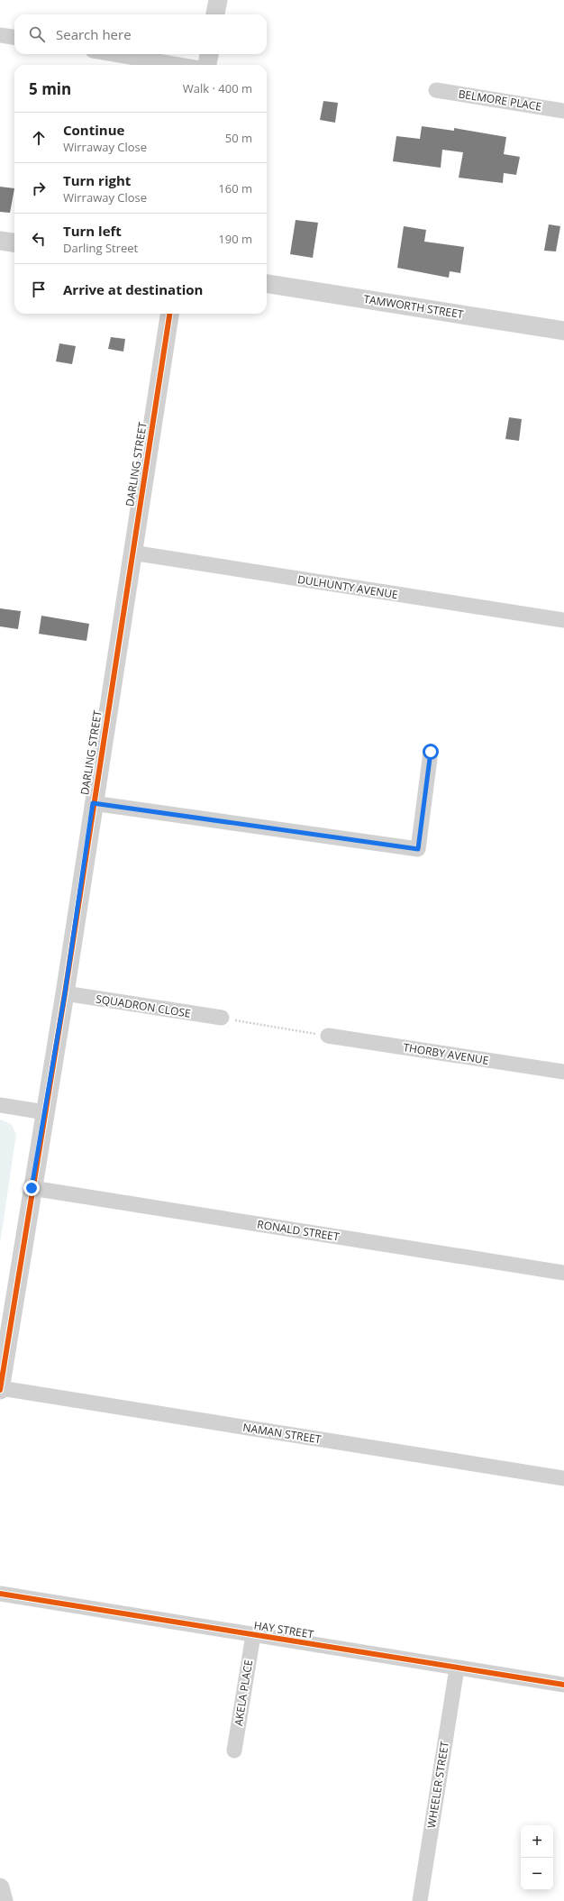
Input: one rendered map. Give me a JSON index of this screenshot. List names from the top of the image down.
{
  "streets": {
    "street": [
      "BELMORE PLACE",
      "TAMWORTH STREET",
      "DARLING STREET",
      "DULHUNTY AVENUE",
      "SQUADRON CLOSE",
      "THORBY AVENUE",
      "RONALD STREET",
      "NAMAN STREET",
      "HAY STREET",
      "AKELA PLACE",
      "WHEELER STREET"
    ]
  },
  "crossings": [
    ["DARLING STREET", "DULHUNTY AVENUE"],
    ["DARLING STREET", "SQUADRON CLOSE"],
    ["DARLING STREET", "RONALD STREET"],
    ["DARLING STREET", "NAMAN STREET"],
    ["HAY STREET", "AKELA PLACE"],
    ["HAY STREET", "WHEELER STREET"]
  ],
  "page": {
    "search": "Search here",
    "heading": ["5 min", "Walk · 400 m"],
    "list": [
      ["Continue", "Wirraway Close", "50 m"],
      ["Turn right", "Wirraway Close", "160 m"],
      ["Turn left", "Darling Street", "190 m"],
      "Arrive at destination"
    ],
    "map_buttons": ["+", "−"]
  }
}
